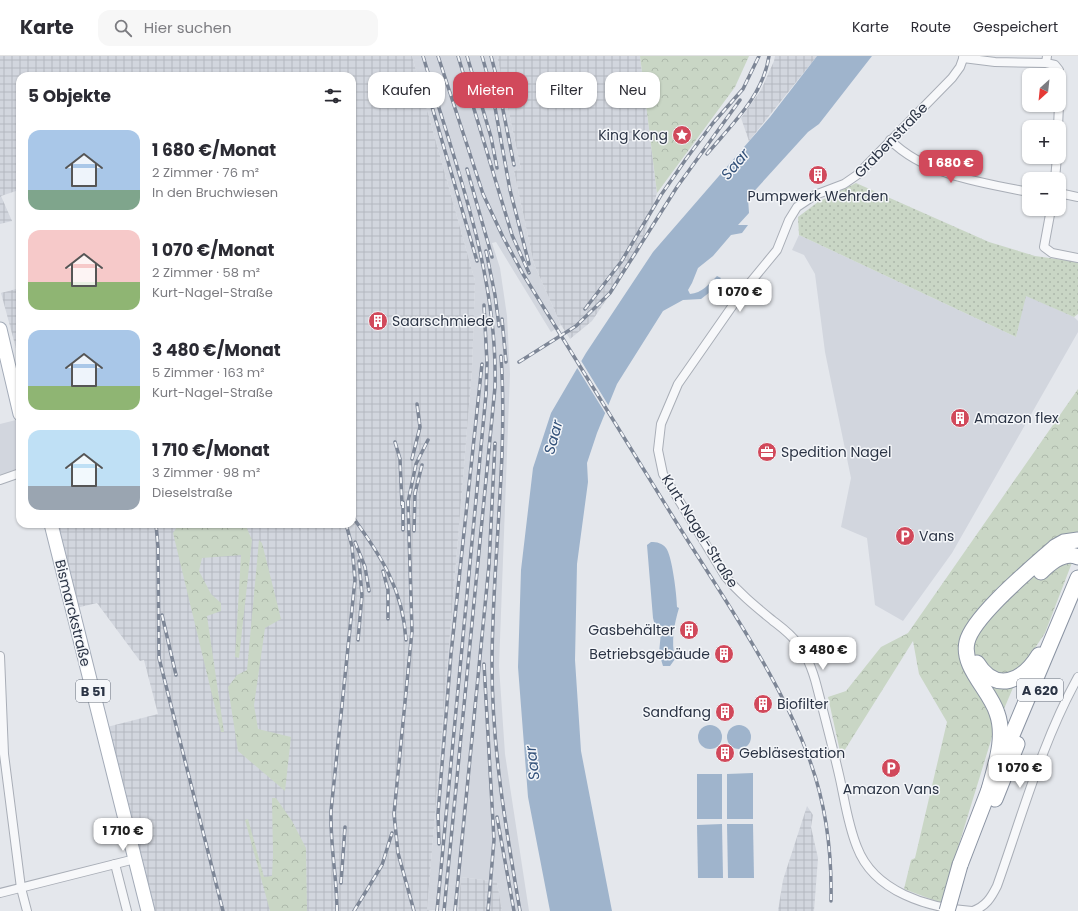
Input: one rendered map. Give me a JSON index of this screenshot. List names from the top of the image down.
{
  "streets": {
    "highway": ["A 620"],
    "main road": ["Bismarckstraße", "B 51"],
    "street": ["Grabenstraße", "Kurt-Nagel-Straße"]
  },
  "crossings": [
    ["Grabenstraße", "Kurt-Nagel-Straße"]
  ],
  "water": ["Saar"],
  "places": {
    "place": ["King Kong"],
    "building": [
      "Pumpwerk Wehrden",
      "Saarschmiede",
      "Amazon flex",
      "Gasbehälter",
      "Betriebsgebäude",
      "Biofilter",
      "Sandfang",
      "Gebläsestation"
    ],
    "office": ["Spedition Nagel"],
    "parking": ["Vans", "Amazon Vans"]
  },
  "north": "bottom left",
  "page": {
    "header": "Karte",
    "search": "Hier suchen",
    "nav": ["Karte", "Route", "Gespeichert"],
    "map_buttons": ["+", "−"],
    "chip": [
      "Kaufen",
      "Mieten",
      "Filter",
      "Neu"
    ],
    "heading": "5 Objekte",
    "list": [
      {
        "name": "1 680 €/Monat",
        "note": "2 Zimmer · 76 m² · In den Bruchwiesen"
      },
      {
        "name": "1 070 €/Monat",
        "note": "2 Zimmer · 58 m² · Kurt-Nagel-Straße"
      },
      {
        "name": "3 480 €/Monat",
        "note": "5 Zimmer · 163 m² · Kurt-Nagel-Straße"
      },
      {
        "name": "1 710 €/Monat",
        "note": "3 Zimmer · 98 m² · Dieselstraße"
      }
    ],
    "price": [
      "1 680 €",
      "1 070 €",
      "3 480 €",
      "1 070 €",
      "1 710 €"
    ]
  }
}
